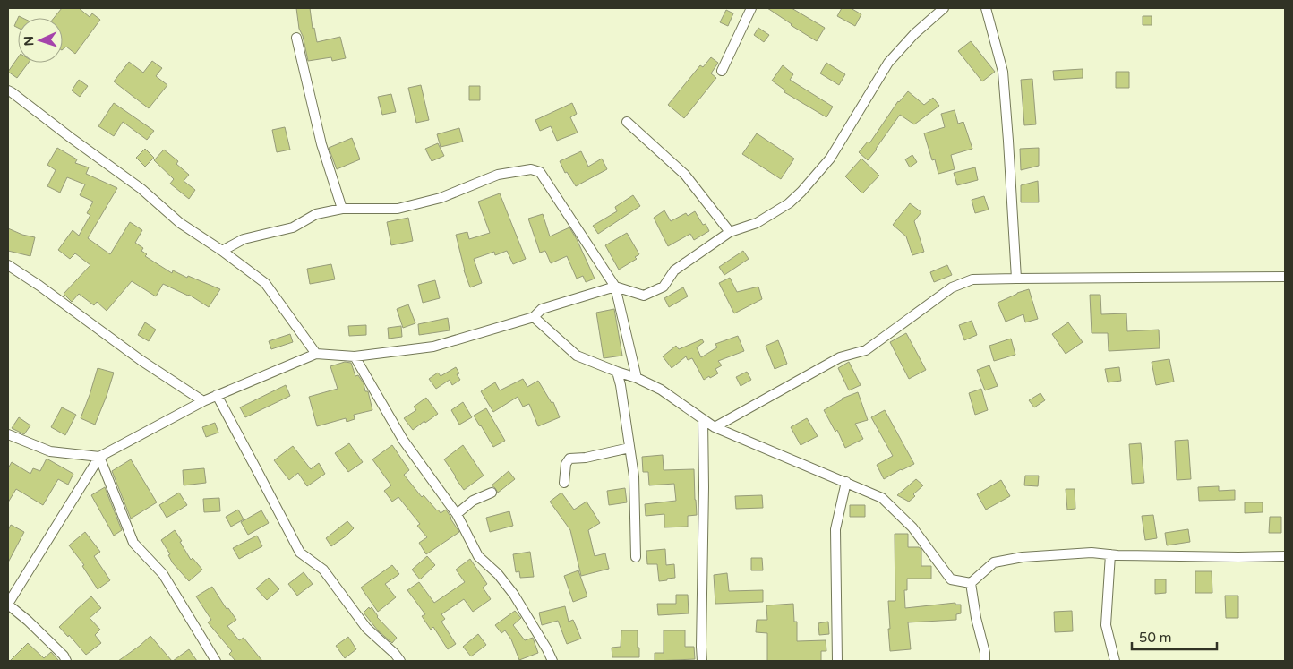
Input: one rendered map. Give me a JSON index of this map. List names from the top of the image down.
{
  "scale_bar": "50 m",
  "north": "left"
}
